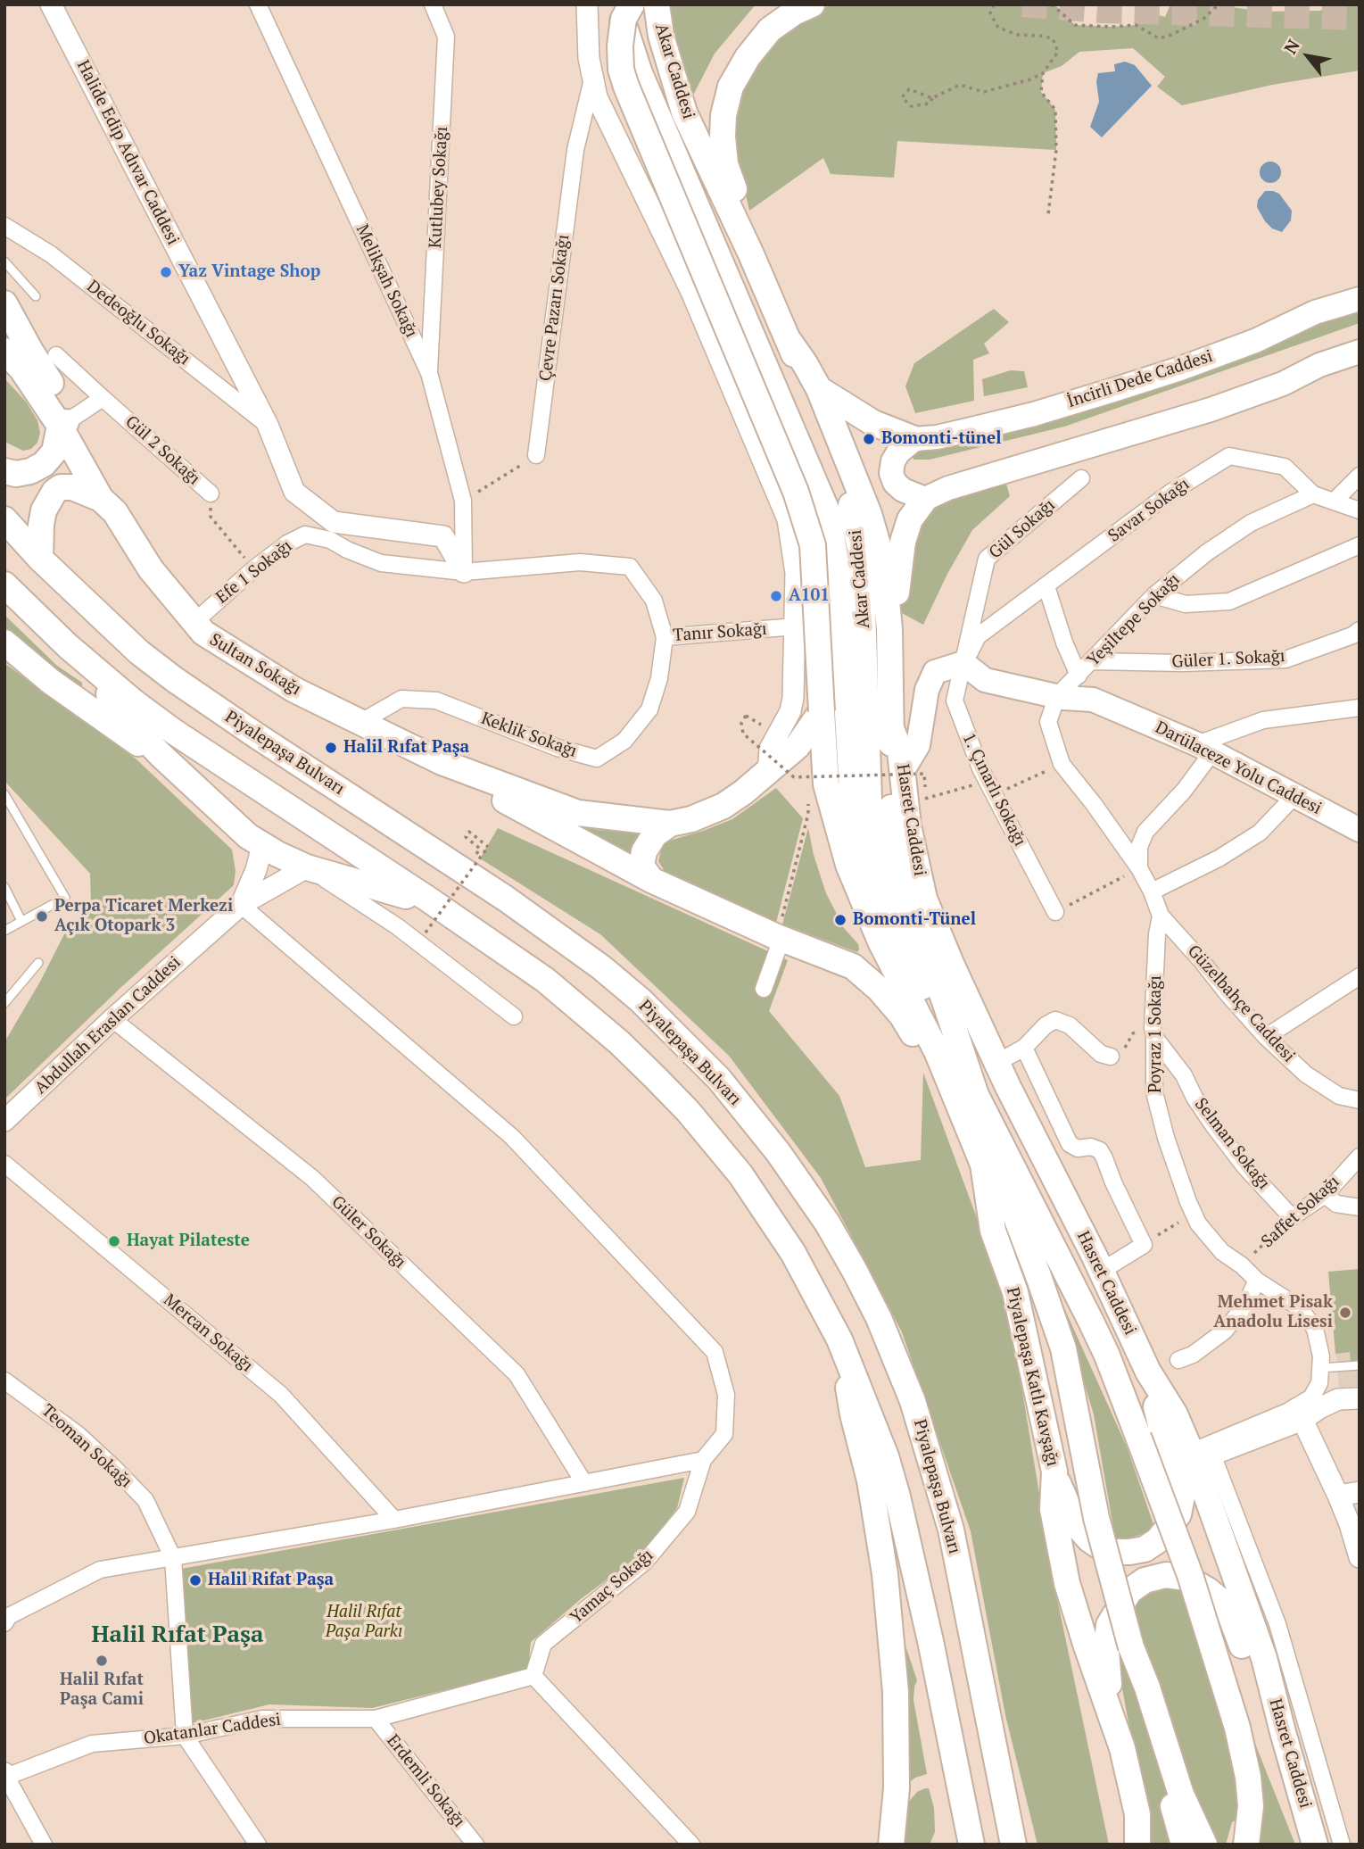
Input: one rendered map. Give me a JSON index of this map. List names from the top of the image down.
{
  "streets": {
    "main road": [
      "Akar Caddesi",
      "İncirli Dede Caddesi",
      "Sultan Sokağı",
      "Piyalepaşa Bulvarı",
      "Darülaceze Yolu Caddesi",
      "Hasret Caddesi",
      "Piyalepaşa Katlı Kavşağı"
    ],
    "street": [
      "Halide Edip Adıvar Caddesi",
      "Kutlubey Sokağı",
      "Melikşah Sokağı",
      "Çevre Pazarı Sokağı",
      "Dedeoğlu Sokağı",
      "Gül 2 Sokağı",
      "Savar Sokağı",
      "Gül Sokağı",
      "Efe 1 Sokağı",
      "Yeşiltepe Sokağı",
      "Tanır Sokağı",
      "Güler 1. Sokağı",
      "Keklik Sokağı",
      "1. Çınarlı Sokağı",
      "Güzelbahçe Caddesi",
      "Abdullah Eraslan Caddesi",
      "Poyraz 1 Sokağı",
      "Selman Sokağı",
      "Saffet Sokağı",
      "Güler Sokağı",
      "Mercan Sokağı",
      "Teoman Sokağı",
      "Yamaç Sokağı",
      "Okatanlar Caddesi",
      "Erdemli Sokağı"
    ]
  },
  "crossings": [
    ["Halide Edip Adıvar Caddesi", "Melikşah Sokağı"],
    ["Halide Edip Adıvar Caddesi", "Dedeoğlu Sokağı"],
    ["Halide Edip Adıvar Caddesi", "Efe 1 Sokağı"],
    ["Halide Edip Adıvar Caddesi", "Tanır Sokağı"],
    ["Kutlubey Sokağı", "Melikşah Sokağı"],
    ["Melikşah Sokağı", "Efe 1 Sokağı"],
    ["Melikşah Sokağı", "Tanır Sokağı"],
    ["Gül 2 Sokağı", "Efe 1 Sokağı"],
    ["Savar Sokağı", "Gül Sokağı"],
    ["Savar Sokağı", "Yeşiltepe Sokağı"],
    ["Savar Sokağı", "Darülaceze Yolu Caddesi"],
    ["Savar Sokağı", "1. Çınarlı Sokağı"],
    ["Gül Sokağı", "Darülaceze Yolu Caddesi"],
    ["Gül Sokağı", "1. Çınarlı Sokağı"],
    ["Efe 1 Sokağı", "Tanır Sokağı"],
    ["Efe 1 Sokağı", "Sultan Sokağı"],
    ["Yeşiltepe Sokağı", "Güler 1. Sokağı"],
    ["Yeşiltepe Sokağı", "Darülaceze Yolu Caddesi"],
    ["Yeşiltepe Sokağı", "Poyraz 1 Sokağı"],
    ["Tanır Sokağı", "Keklik Sokağı"],
    ["Sultan Sokağı", "Keklik Sokağı"],
    ["Darülaceze Yolu Caddesi", "1. Çınarlı Sokağı"],
    ["Darülaceze Yolu Caddesi", "Poyraz 1 Sokağı"],
    ["Hasret Caddesi", "Poyraz 1 Sokağı"],
    ["Güzelbahçe Caddesi", "Poyraz 1 Sokağı"],
    ["Abdullah Eraslan Caddesi", "Güler Sokağı"],
    ["Poyraz 1 Sokağı", "Selman Sokağı"],
    ["Poyraz 1 Sokağı", "Saffet Sokağı"],
    ["Selman Sokağı", "Saffet Sokağı"],
    ["Yamaç Sokağı", "Okatanlar Caddesi"],
    ["Okatanlar Caddesi", "Erdemli Sokağı"]
  ],
  "districts": ["Halil Rıfat Paşa"],
  "parks": ["Halil Rıfat Paşa Parkı"],
  "places": [
    "Yaz Vintage Shop",
    "Bomonti-tünel",
    "A101",
    "Halil Rıfat Paşa",
    "Perpa Ticaret Merkezi Açık Otopark 3",
    "Bomonti-Tünel",
    "Hayat Pilateste",
    "Mehmet Pisak Anadolu Lisesi",
    "Halil Rifat Paşa",
    "Halil Rıfat Paşa Cami"
  ],
  "north": "top left"
}
